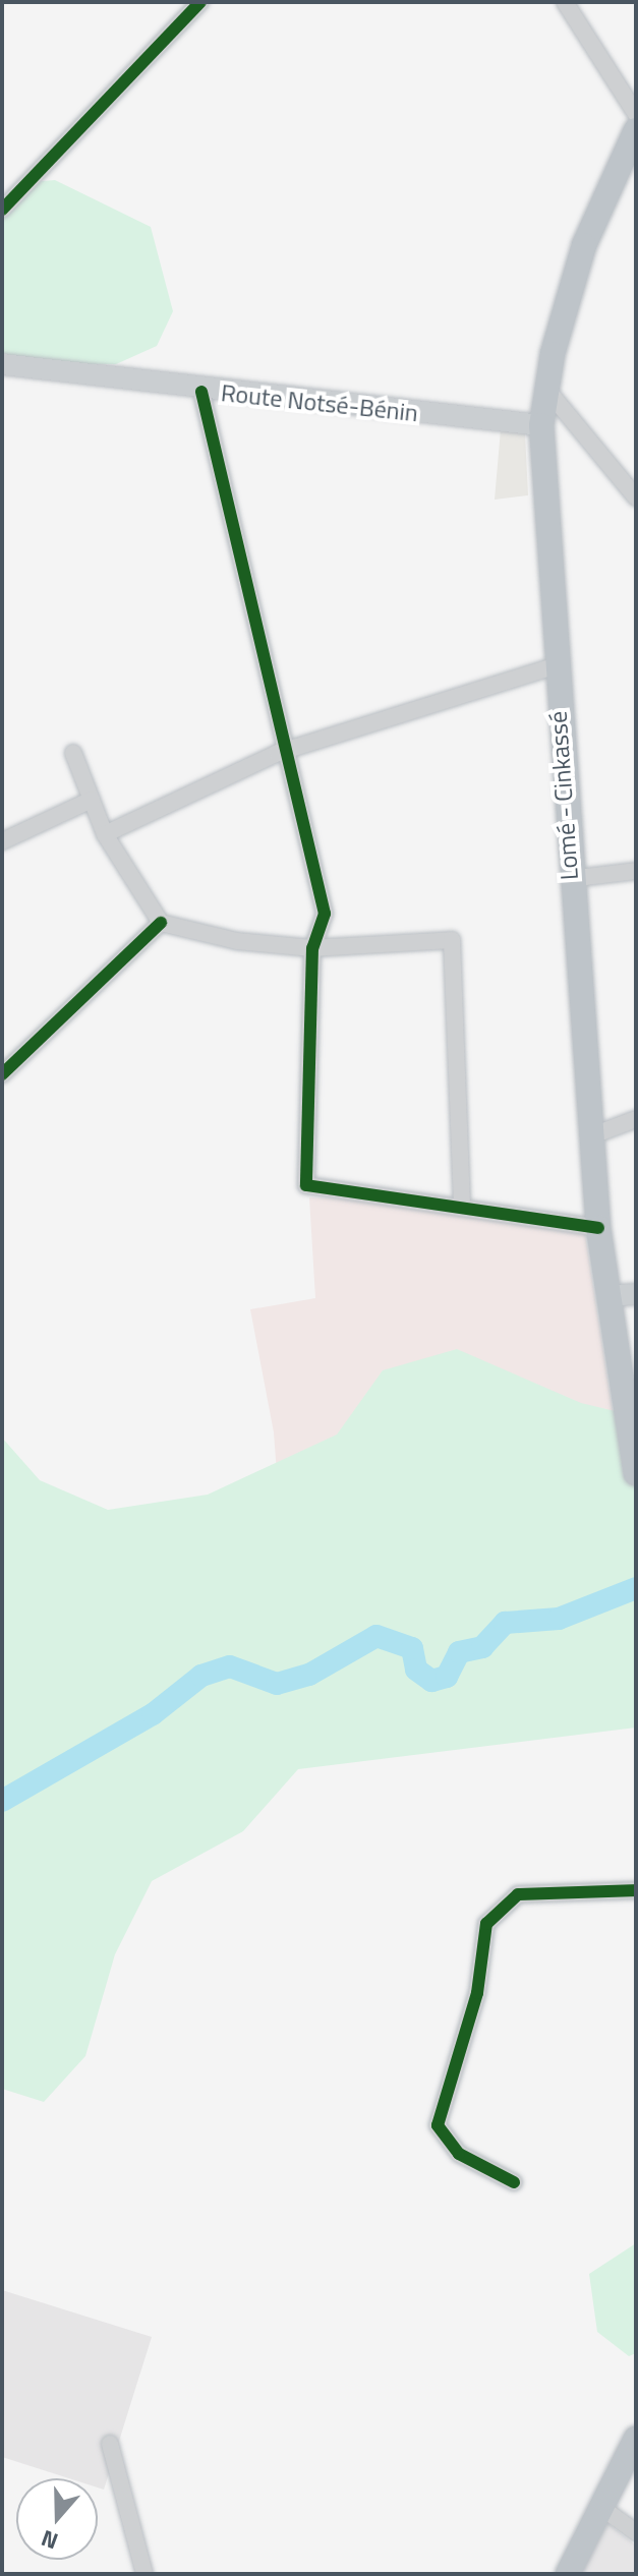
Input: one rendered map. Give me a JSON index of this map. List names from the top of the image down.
{
  "streets": {
    "highway": ["Lomé - Cinkassé"],
    "main road": ["Route Notsé-Bénin"]
  },
  "crossings": [
    ["Route Notsé-Bénin", "Lomé - Cinkassé"]
  ],
  "north": "bottom"
}
